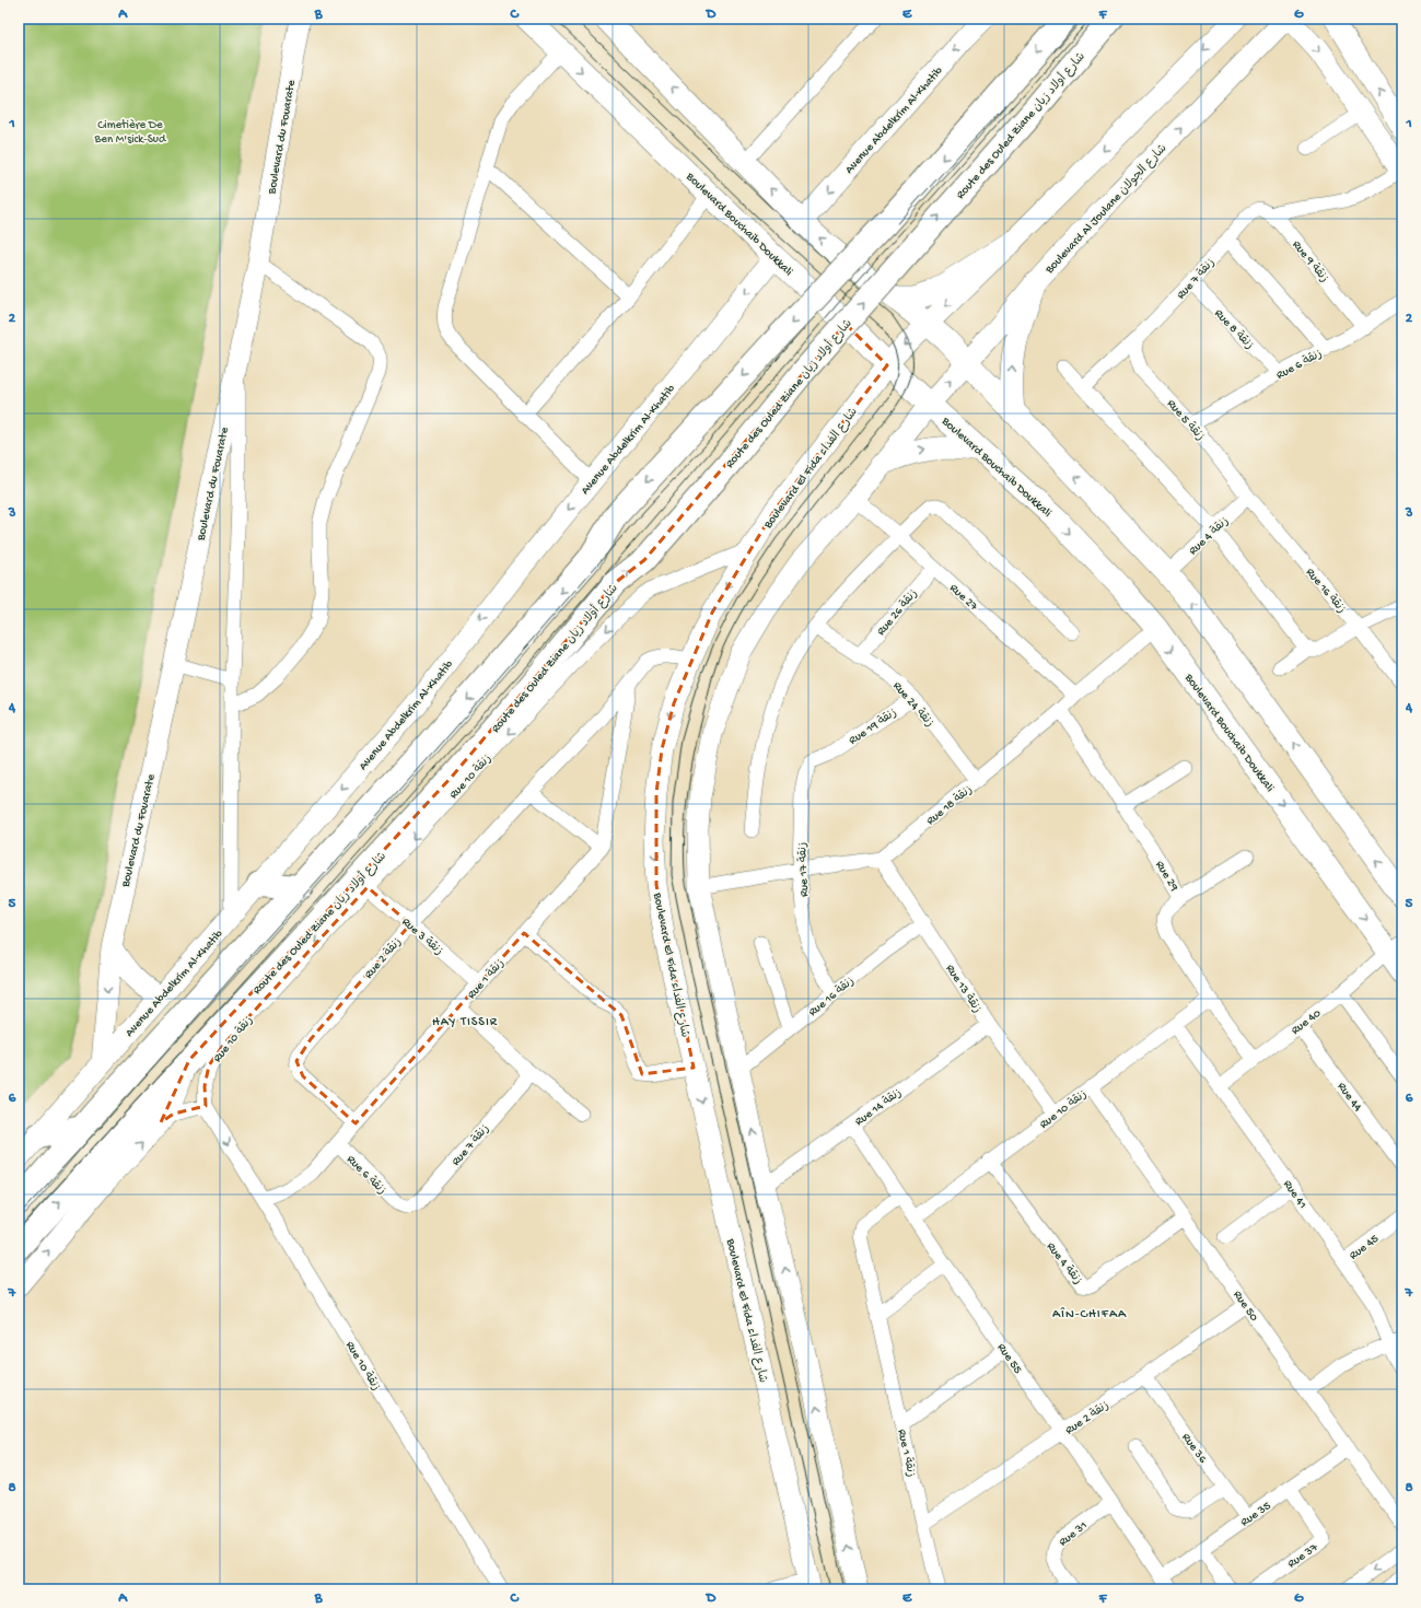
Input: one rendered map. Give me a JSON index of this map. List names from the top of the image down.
{
  "streets": {
    "highway": ["Route des Ouled Ziane شارع أولاد زيان"],
    "main road": [
      "Avenue Abdelkrim Al-Khatib",
      "Boulevard du Fouarate",
      "Boulevard Al Joulane شارع الجولان",
      "Boulevard Bouchaib Doukkali",
      "Boulevard El Fida شارع الفداء"
    ],
    "street": [
      "Rue 9 زنقة",
      "Rue 7 زنقة",
      "Rue 8 زنقة",
      "Rue 6 زنقة",
      "Rue 5 زنقة",
      "Rue 4 زنقة",
      "Rue 16 زنقة",
      "Rue 27",
      "Rue 26 زنقة",
      "Rue 24 زنقة",
      "Rue 19 زنقة",
      "Rue 10 زنقة",
      "Rue 18 زنقة",
      "Rue 17 زنقة",
      "Rue 29",
      "Rue 3 زنقة",
      "Rue 2 زنقة",
      "Rue 1 زنقة",
      "Rue 13 زنقة",
      "Rue 40",
      "Rue 44",
      "Rue 14 زنقة",
      "Rue 41",
      "Rue 45",
      "Rue 50",
      "Rue 55",
      "Rue 36",
      "Rue 35",
      "Rue 31",
      "Rue 37"
    ]
  },
  "crossings": [
    ["Avenue Abdelkrim Al-Khatib", "Boulevard du Fouarate"],
    ["Avenue Abdelkrim Al-Khatib", "Boulevard Bouchaib Doukkali"],
    ["Boulevard Al Joulane شارع الجولان", "Boulevard Bouchaib Doukkali"],
    ["Boulevard Bouchaib Doukkali", "Boulevard El Fida شارع الفداء"],
    ["Boulevard Bouchaib Doukkali", "Rue 18 زنقة"],
    ["Boulevard Bouchaib Doukkali", "Rue 40"],
    ["Rue 9 زنقة", "Rue 7 زنقة"],
    ["Rue 9 زنقة", "Rue 6 زنقة"],
    ["Rue 7 زنقة", "Rue 8 زنقة"],
    ["Rue 7 زنقة", "Rue 6 زنقة"],
    ["Rue 7 زنقة", "Rue 5 زنقة"],
    ["Rue 8 زنقة", "Rue 6 زنقة"],
    ["Rue 6 زنقة", "Rue 5 زنقة"],
    ["Rue 6 زنقة", "Rue 1 زنقة"],
    ["Rue 5 زنقة", "Rue 4 زنقة"],
    ["Rue 5 زنقة", "Rue 16 زنقة"],
    ["Boulevard El Fida شارع الفداء", "Rue 10 زنقة"],
    ["Boulevard El Fida شارع الفداء", "Rue 2 زنقة"],
    ["Rue 4 زنقة", "Rue 16 زنقة"],
    ["Rue 4 زنقة", "Rue 10 زنقة"],
    ["Rue 4 زنقة", "Rue 50"],
    ["Rue 16 زنقة", "Rue 17 زنقة"],
    ["Rue 16 زنقة", "Rue 13 زنقة"],
    ["Rue 27", "Rue 26 زنقة"],
    ["Rue 27", "Rue 18 زنقة"],
    ["Rue 26 زنقة", "Rue 24 زنقة"],
    ["Rue 24 زنقة", "Rue 19 زنقة"],
    ["Rue 24 زنقة", "Rue 18 زنقة"],
    ["Rue 19 زنقة", "Rue 17 زنقة"],
    ["Rue 10 زنقة", "Rue 29"],
    ["Rue 10 زنقة", "Rue 3 زنقة"],
    ["Rue 10 زنقة", "Rue 1 زنقة"],
    ["Rue 10 زنقة", "Rue 13 زنقة"],
    ["Rue 10 زنقة", "Rue 41"],
    ["Rue 10 زنقة", "Rue 50"],
    ["Rue 10 زنقة", "Rue 55"],
    ["Rue 18 زنقة", "Rue 29"],
    ["Rue 18 زنقة", "Rue 13 زنقة"],
    ["Rue 29", "Rue 40"],
    ["Rue 3 زنقة", "Rue 2 زنقة"],
    ["Rue 3 زنقة", "Rue 1 زنقة"],
    ["Rue 2 زنقة", "Rue 1 زنقة"],
    ["Rue 2 زنقة", "Rue 50"],
    ["Rue 2 زنقة", "Rue 55"],
    ["Rue 2 زنقة", "Rue 36"],
    ["Rue 1 زنقة", "Rue 55"],
    ["Rue 13 زنقة", "Rue 14 زنقة"],
    ["Rue 40", "Rue 44"],
    ["Rue 40", "Rue 41"],
    ["Rue 14 زنقة", "Rue 55"],
    ["Rue 41", "Rue 45"],
    ["Rue 50", "Rue 35"],
    ["Rue 55", "Rue 35"],
    ["Rue 55", "Rue 31"],
    ["Rue 36", "Rue 35"],
    ["Rue 35", "Rue 37"]
  ],
  "one_way": ["Avenue Abdelkrim Al-Khatib", "Rue 10 زنقة"],
  "districts": ["HAY TISSIR", "AÎN-CHIFAA"],
  "parks": ["Cimetière De Ben M'sick-Sud"],
  "grid": {
    "columns": [
      "A",
      "B",
      "C",
      "D",
      "E",
      "F",
      "G"
    ],
    "rows": [
      "1",
      "2",
      "3",
      "4",
      "5",
      "6",
      "7",
      "8"
    ]
  }
}
